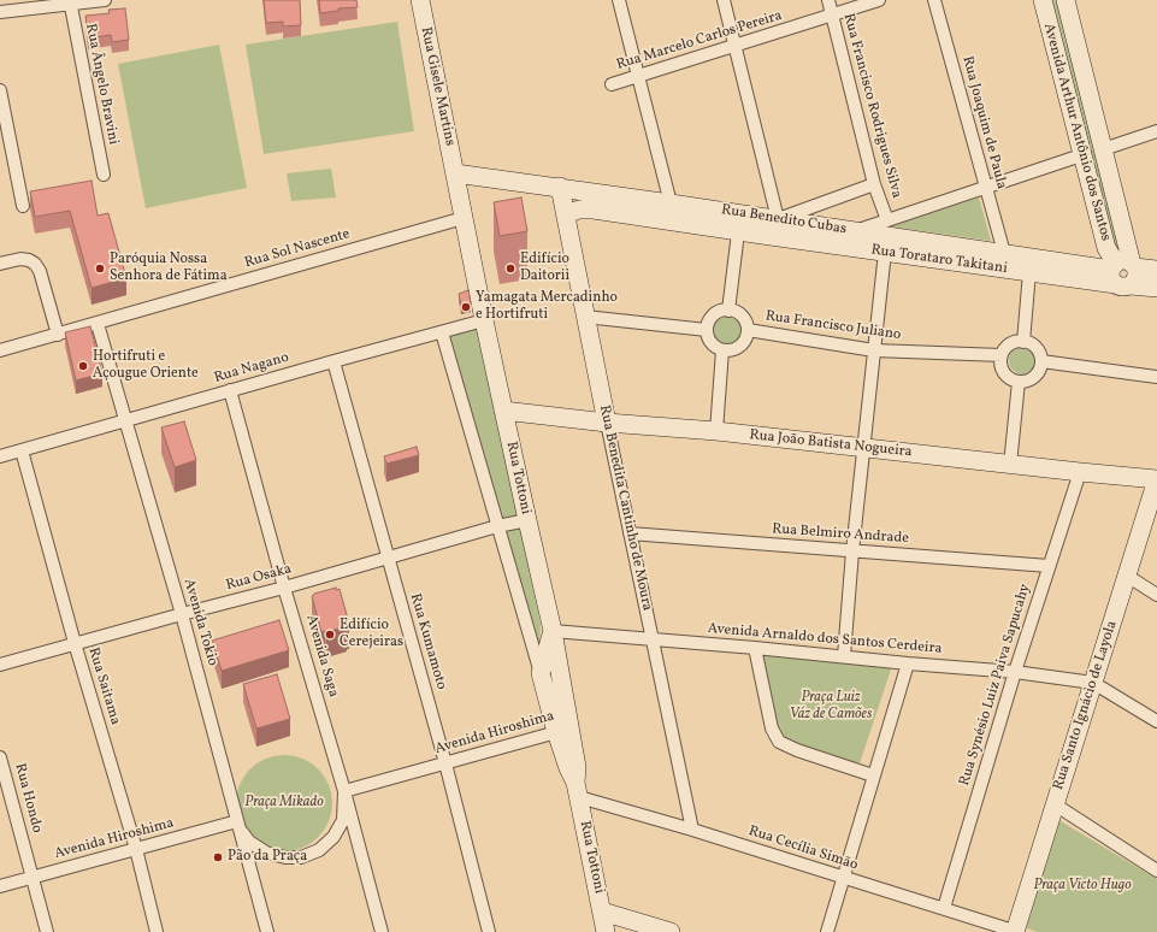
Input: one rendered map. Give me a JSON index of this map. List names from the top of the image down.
{
  "streets": {
    "street": [
      "Rua Marcelo Carlos Pereira",
      "Rua Ângelo Bravini",
      "Rua Gisele Martins",
      "Rua Francisco Rodrigues Silva",
      "Rua Joaquim de Paula",
      "Avenida Arthur Antônio dos Santos",
      "Rua Benedito Cubas",
      "Rua Sol Nascente",
      "Rua Torataro Takitani",
      "Rua Francisco Juliano",
      "Rua Nagano",
      "Rua João Batista Nogueira",
      "Rua Tottoni",
      "Rua Benedita Cantinho de Moura",
      "Rua Belmiro Andrade",
      "Rua Osaka",
      "Avenida Tokio",
      "Avenida Arnaldo dos Santos Cerdeira",
      "Rua Kumamoto",
      "Avenida Saga",
      "Rua Synésio Luiz Paiva Sapucahy",
      "Rua Saitama",
      "Rua Santo Ignácio de Layola",
      "Avenida Hiroshima",
      "Rua Hondo",
      "Rua Cecília Simão"
    ]
  },
  "crossings": [
    ["Rua Marcelo Carlos Pereira", "Rua Francisco Rodrigues Silva"],
    ["Rua Gisele Martins", "Rua Benedito Cubas"],
    ["Rua Gisele Martins", "Rua Tottoni"],
    ["Rua Joaquim de Paula", "Rua Benedito Cubas"],
    ["Avenida Arthur Antônio dos Santos", "Rua Benedito Cubas"],
    ["Avenida Arthur Antônio dos Santos", "Rua Torataro Takitani"],
    ["Rua Benedito Cubas", "Rua Torataro Takitani"],
    ["Rua Benedito Cubas", "Rua Tottoni"],
    ["Rua Benedito Cubas", "Rua Benedita Cantinho de Moura"],
    ["Rua Sol Nascente", "Rua Tottoni"],
    ["Rua Sol Nascente", "Avenida Tokio"],
    ["Rua Torataro Takitani", "Rua Benedita Cantinho de Moura"],
    ["Rua Nagano", "Rua Tottoni"],
    ["Rua Nagano", "Avenida Tokio"],
    ["Rua Nagano", "Rua Kumamoto"],
    ["Rua Nagano", "Avenida Saga"],
    ["Rua Nagano", "Rua Saitama"],
    ["Rua João Batista Nogueira", "Rua Tottoni"],
    ["Rua João Batista Nogueira", "Rua Benedita Cantinho de Moura"],
    ["Rua João Batista Nogueira", "Rua Synésio Luiz Paiva Sapucahy"],
    ["Rua João Batista Nogueira", "Rua Santo Ignácio de Layola"],
    ["Rua Tottoni", "Rua Osaka"],
    ["Rua Tottoni", "Avenida Arnaldo dos Santos Cerdeira"],
    ["Rua Tottoni", "Avenida Hiroshima"],
    ["Rua Tottoni", "Rua Cecília Simão"],
    ["Rua Benedita Cantinho de Moura", "Rua Belmiro Andrade"],
    ["Rua Benedita Cantinho de Moura", "Avenida Arnaldo dos Santos Cerdeira"],
    ["Rua Benedita Cantinho de Moura", "Rua Cecília Simão"],
    ["Rua Belmiro Andrade", "Rua Synésio Luiz Paiva Sapucahy"],
    ["Rua Osaka", "Avenida Tokio"],
    ["Rua Osaka", "Rua Kumamoto"],
    ["Rua Osaka", "Avenida Saga"],
    ["Rua Osaka", "Rua Saitama"],
    ["Avenida Tokio", "Avenida Hiroshima"],
    ["Avenida Arnaldo dos Santos Cerdeira", "Rua Synésio Luiz Paiva Sapucahy"],
    ["Avenida Arnaldo dos Santos Cerdeira", "Rua Santo Ignácio de Layola"],
    ["Rua Kumamoto", "Avenida Hiroshima"],
    ["Avenida Saga", "Avenida Hiroshima"],
    ["Rua Synésio Luiz Paiva Sapucahy", "Rua Cecília Simão"],
    ["Rua Saitama", "Avenida Hiroshima"],
    ["Rua Santo Ignácio de Layola", "Rua Cecília Simão"],
    ["Avenida Hiroshima", "Rua Hondo"]
  ],
  "parks": ["Praça Luiz Váz de Camões", "Praça Mikado", "Praça Victo Hugo"],
  "places": [
    "Paróquia Nossa Senhora de Fátima",
    "Edifício Daitorii",
    "Yamagata Mercadinho e Hortifruti",
    "Hortifruti e Açougue Oriente",
    "Edifício Cerejeiras",
    "Pão da Praça"
  ]
}
